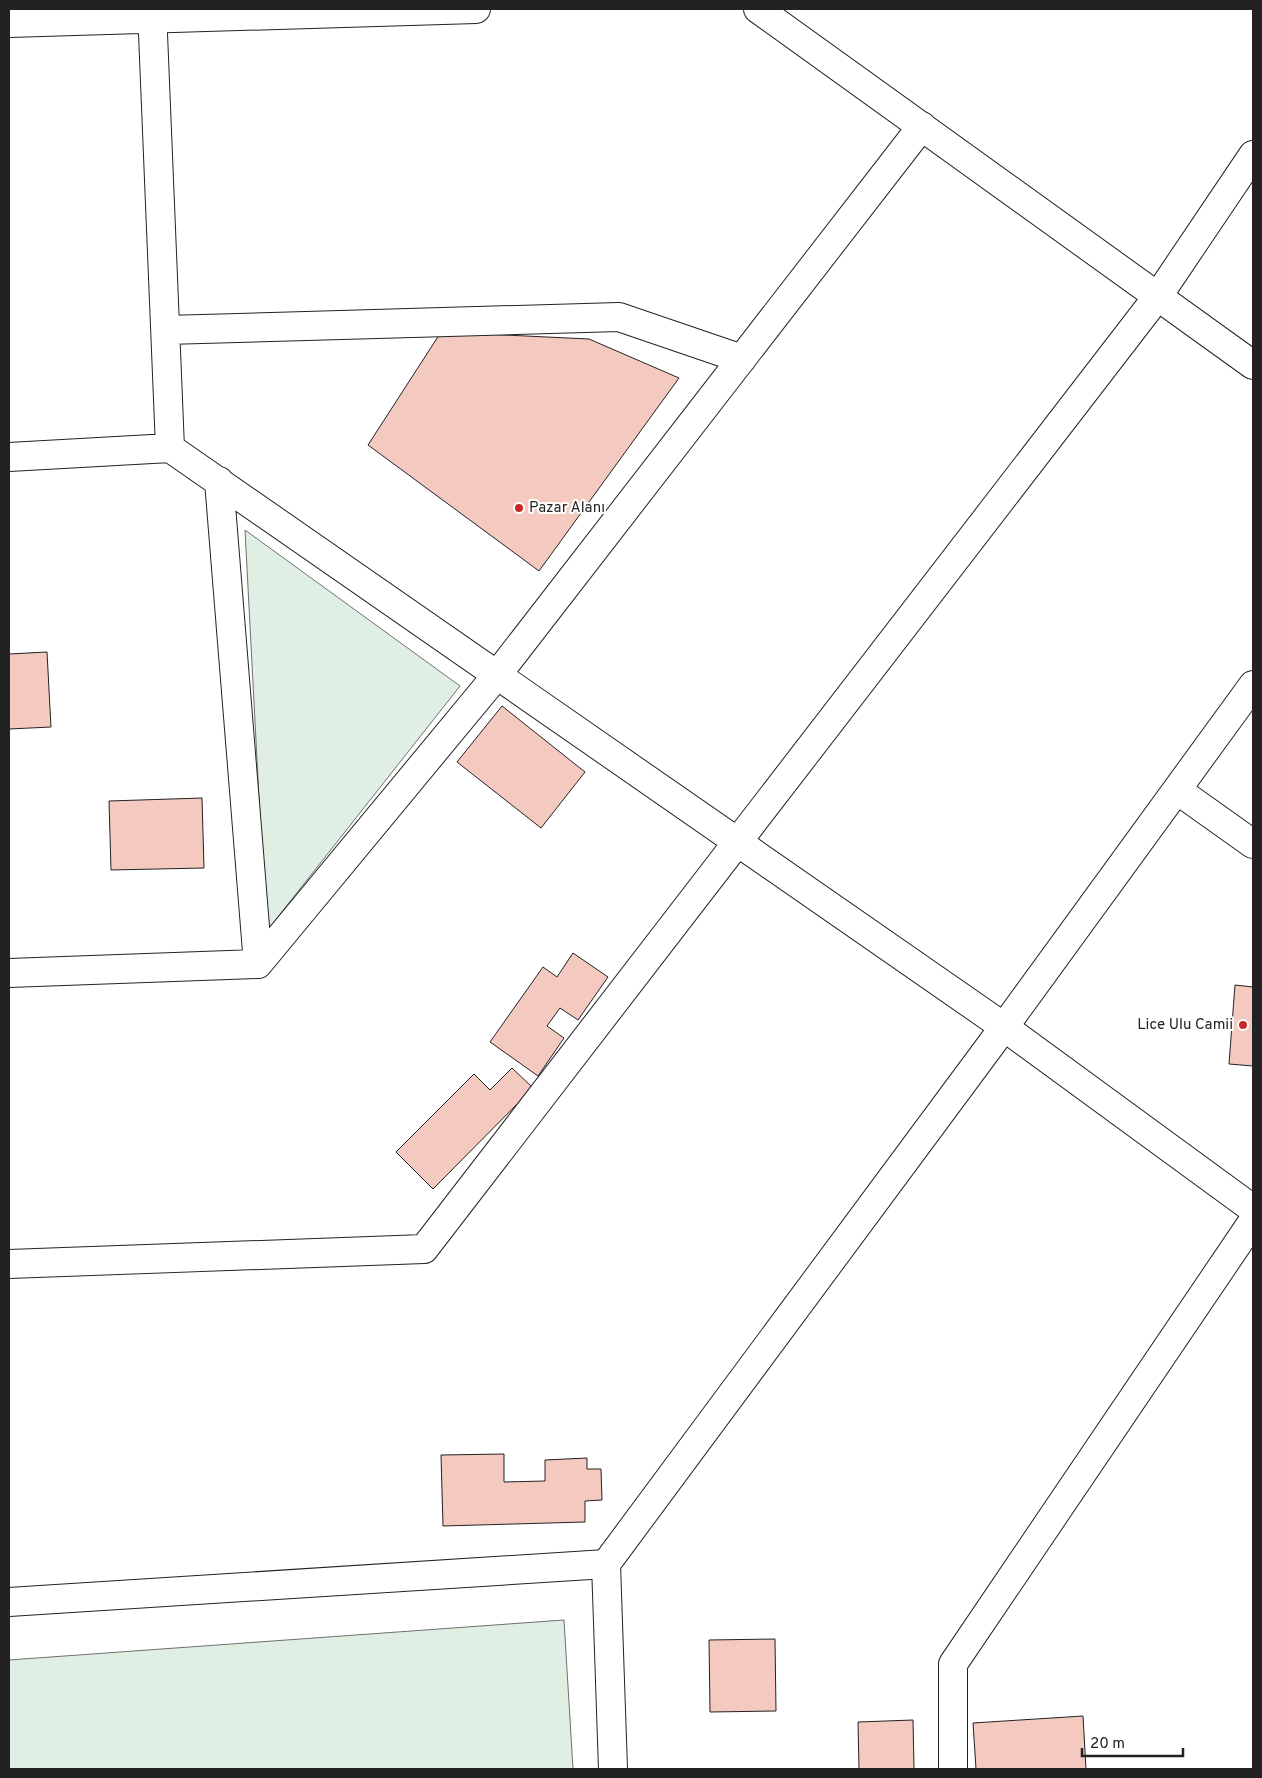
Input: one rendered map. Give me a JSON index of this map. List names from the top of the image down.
{
  "places": ["Pazar Alanı", "Lice Ulu Camii"],
  "scale_bar": "20 m"
}
